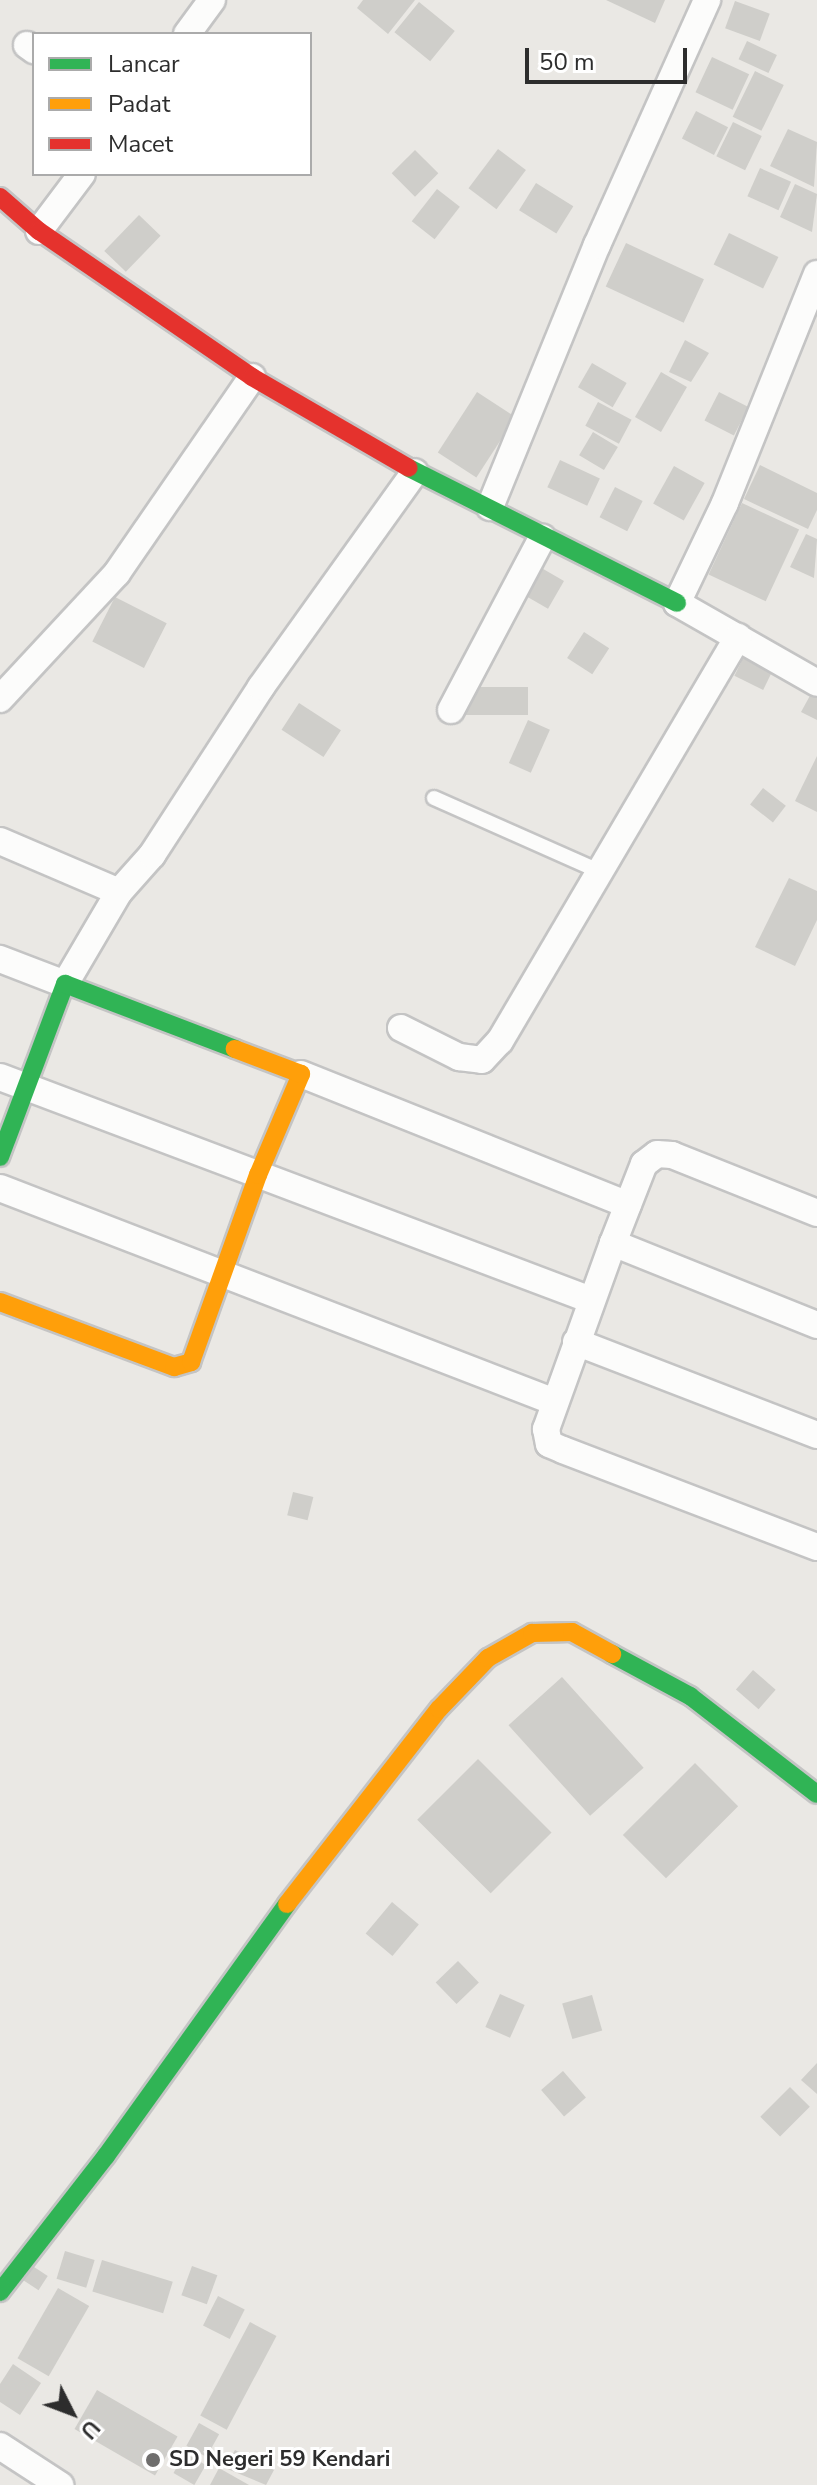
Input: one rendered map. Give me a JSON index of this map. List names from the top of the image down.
{
  "places": ["SD Negeri 59 Kendari"],
  "legend": ["Lancar", "Padat", "Macet"],
  "scale_bar": "50 m",
  "north": "bottom right"
}
